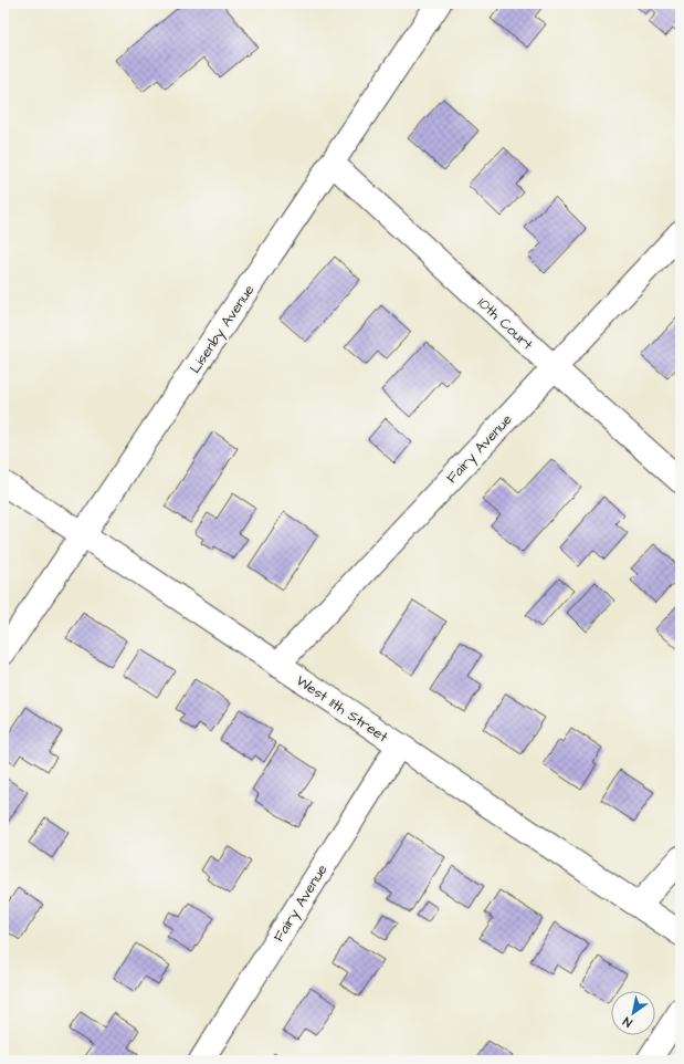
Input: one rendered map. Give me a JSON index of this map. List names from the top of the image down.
{
  "streets": {
    "street": [
      "10th Court",
      "Lisenby Avenue",
      "Fairy Avenue",
      "West 11th Street"
    ]
  },
  "crossings": [
    ["10th Court", "Lisenby Avenue"],
    ["10th Court", "Fairy Avenue"],
    ["Lisenby Avenue", "West 11th Street"],
    ["Fairy Avenue", "West 11th Street"]
  ],
  "north": "bottom left"
}
